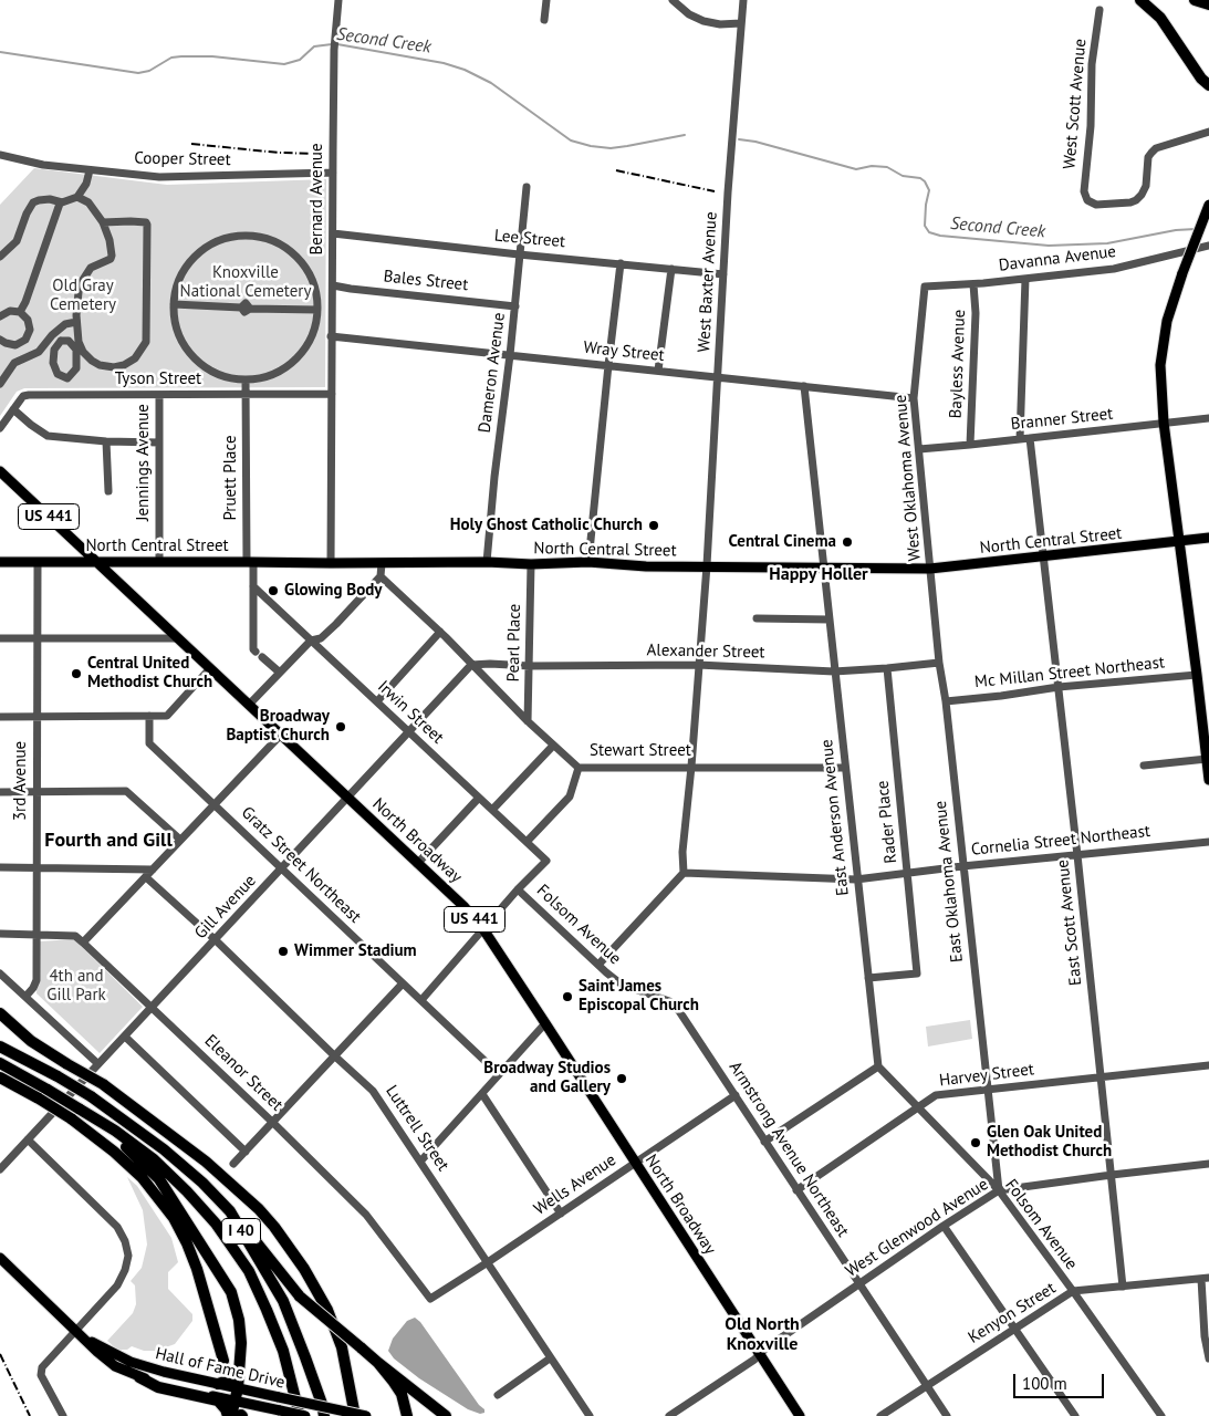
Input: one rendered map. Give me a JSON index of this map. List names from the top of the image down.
{
  "streets": {
    "highway": ["I 40"],
    "main road": [
      "US 441",
      "North Central Street",
      "North Broadway",
      "Hall of Fame Drive"
    ],
    "street": [
      "West Scott Avenue",
      "Cooper Street",
      "Bernard Avenue",
      "Lee Street",
      "Davanna Avenue",
      "Bales Street",
      "West Baxter Avenue",
      "Wray Street",
      "Bayless Avenue",
      "Dameron Avenue",
      "Tyson Street",
      "Branner Street",
      "Jennings Avenue",
      "Pruett Place",
      "West Oklahoma Avenue",
      "Pearl Place",
      "Alexander Street",
      "Mc Millan Street Northeast",
      "Irwin Street",
      "Stewart Street",
      "3rd Avenue",
      "East Anderson Avenue",
      "Rader Place",
      "Cornelia Street Northeast",
      "Gratz Street Northeast",
      "East Oklahoma Avenue",
      "Gill Avenue",
      "East Scott Avenue",
      "Folsom Avenue",
      "Eleanor Street",
      "Harvey Street",
      "Luttrell Street",
      "Armstrong Avenue Northeast",
      "Wells Avenue",
      "West Glenwood Avenue",
      "Kenyon Street"
    ]
  },
  "crossings": [
    ["Cooper Street", "Bernard Avenue"],
    ["Bernard Avenue", "Lee Street"],
    ["Bernard Avenue", "Bales Street"],
    ["Bernard Avenue", "Wray Street"],
    ["Bernard Avenue", "Tyson Street"],
    ["Bernard Avenue", "North Central Street"],
    ["Lee Street", "West Baxter Avenue"],
    ["Lee Street", "Dameron Avenue"],
    ["Davanna Avenue", "Bayless Avenue"],
    ["Davanna Avenue", "West Oklahoma Avenue"],
    ["Bales Street", "Dameron Avenue"],
    ["West Baxter Avenue", "Wray Street"],
    ["West Baxter Avenue", "North Central Street"],
    ["West Baxter Avenue", "Alexander Street"],
    ["West Baxter Avenue", "Stewart Street"],
    ["West Baxter Avenue", "Cornelia Street Northeast"],
    ["Wray Street", "Dameron Avenue"],
    ["Wray Street", "West Oklahoma Avenue"],
    ["Wray Street", "East Anderson Avenue"],
    ["Bayless Avenue", "Branner Street"],
    ["Dameron Avenue", "North Central Street"],
    ["Tyson Street", "Jennings Avenue"],
    ["Tyson Street", "Pruett Place"],
    ["Branner Street", "West Oklahoma Avenue"],
    ["Jennings Avenue", "North Central Street"],
    ["Pruett Place", "North Central Street"],
    ["Pruett Place", "Irwin Street"],
    ["West Oklahoma Avenue", "North Central Street"],
    ["West Oklahoma Avenue", "East Oklahoma Avenue"],
    ["North Central Street", "Pearl Place"],
    ["North Central Street", "3rd Avenue"],
    ["North Central Street", "East Anderson Avenue"],
    ["North Central Street", "North Broadway"],
    ["North Central Street", "East Oklahoma Avenue"],
    ["North Central Street", "East Scott Avenue"],
    ["Pearl Place", "Alexander Street"],
    ["Pearl Place", "Stewart Street"],
    ["Alexander Street", "Stewart Street"],
    ["Alexander Street", "East Anderson Avenue"],
    ["Alexander Street", "Rader Place"],
    ["Alexander Street", "East Oklahoma Avenue"],
    ["Alexander Street", "Gill Avenue"],
    ["Mc Millan Street Northeast", "East Oklahoma Avenue"],
    ["Mc Millan Street Northeast", "East Scott Avenue"],
    ["Irwin Street", "Gill Avenue"],
    ["Irwin Street", "Folsom Avenue"],
    ["Stewart Street", "East Anderson Avenue"],
    ["Stewart Street", "Gill Avenue"],
    ["3rd Avenue", "Eleanor Street"],
    ["East Anderson Avenue", "Rader Place"],
    ["East Anderson Avenue", "Cornelia Street Northeast"],
    ["East Anderson Avenue", "Folsom Avenue"],
    ["Rader Place", "Cornelia Street Northeast"],
    ["North Broadway", "Gill Avenue"],
    ["North Broadway", "Wells Avenue"],
    ["North Broadway", "West Glenwood Avenue"],
    ["Cornelia Street Northeast", "East Oklahoma Avenue"],
    ["Cornelia Street Northeast", "East Scott Avenue"],
    ["Gratz Street Northeast", "Gill Avenue"],
    ["East Oklahoma Avenue", "Folsom Avenue"],
    ["East Oklahoma Avenue", "Harvey Street"],
    ["East Oklahoma Avenue", "West Glenwood Avenue"],
    ["Gill Avenue", "Eleanor Street"],
    ["Gill Avenue", "Luttrell Street"],
    ["East Scott Avenue", "Harvey Street"],
    ["East Scott Avenue", "West Glenwood Avenue"],
    ["East Scott Avenue", "Kenyon Street"],
    ["Folsom Avenue", "Harvey Street"],
    ["Folsom Avenue", "Armstrong Avenue Northeast"],
    ["Folsom Avenue", "West Glenwood Avenue"],
    ["Folsom Avenue", "Kenyon Street"],
    ["Eleanor Street", "Wells Avenue"],
    ["Harvey Street", "Armstrong Avenue Northeast"],
    ["Luttrell Street", "Wells Avenue"],
    ["Armstrong Avenue Northeast", "Wells Avenue"],
    ["Armstrong Avenue Northeast", "West Glenwood Avenue"],
    ["Armstrong Avenue Northeast", "Kenyon Street"]
  ],
  "districts": ["Happy Holler", "Fourth and Gill", "Old North Knoxville"],
  "water": ["Second Creek"],
  "parks": ["Knoxville National Cemetery", "Old Gray Cemetery", "4th and Gill Park"],
  "places": [
    "Holy Ghost Catholic Church",
    "Central Cinema",
    "Glowing Body",
    "Central United Methodist Church",
    "Broadway Baptist Church",
    "Wimmer Stadium",
    "Saint James Episcopal Church",
    "Broadway Studios and Gallery",
    "Glen Oak United Methodist Church"
  ],
  "scale_bar": "100 m"
}
